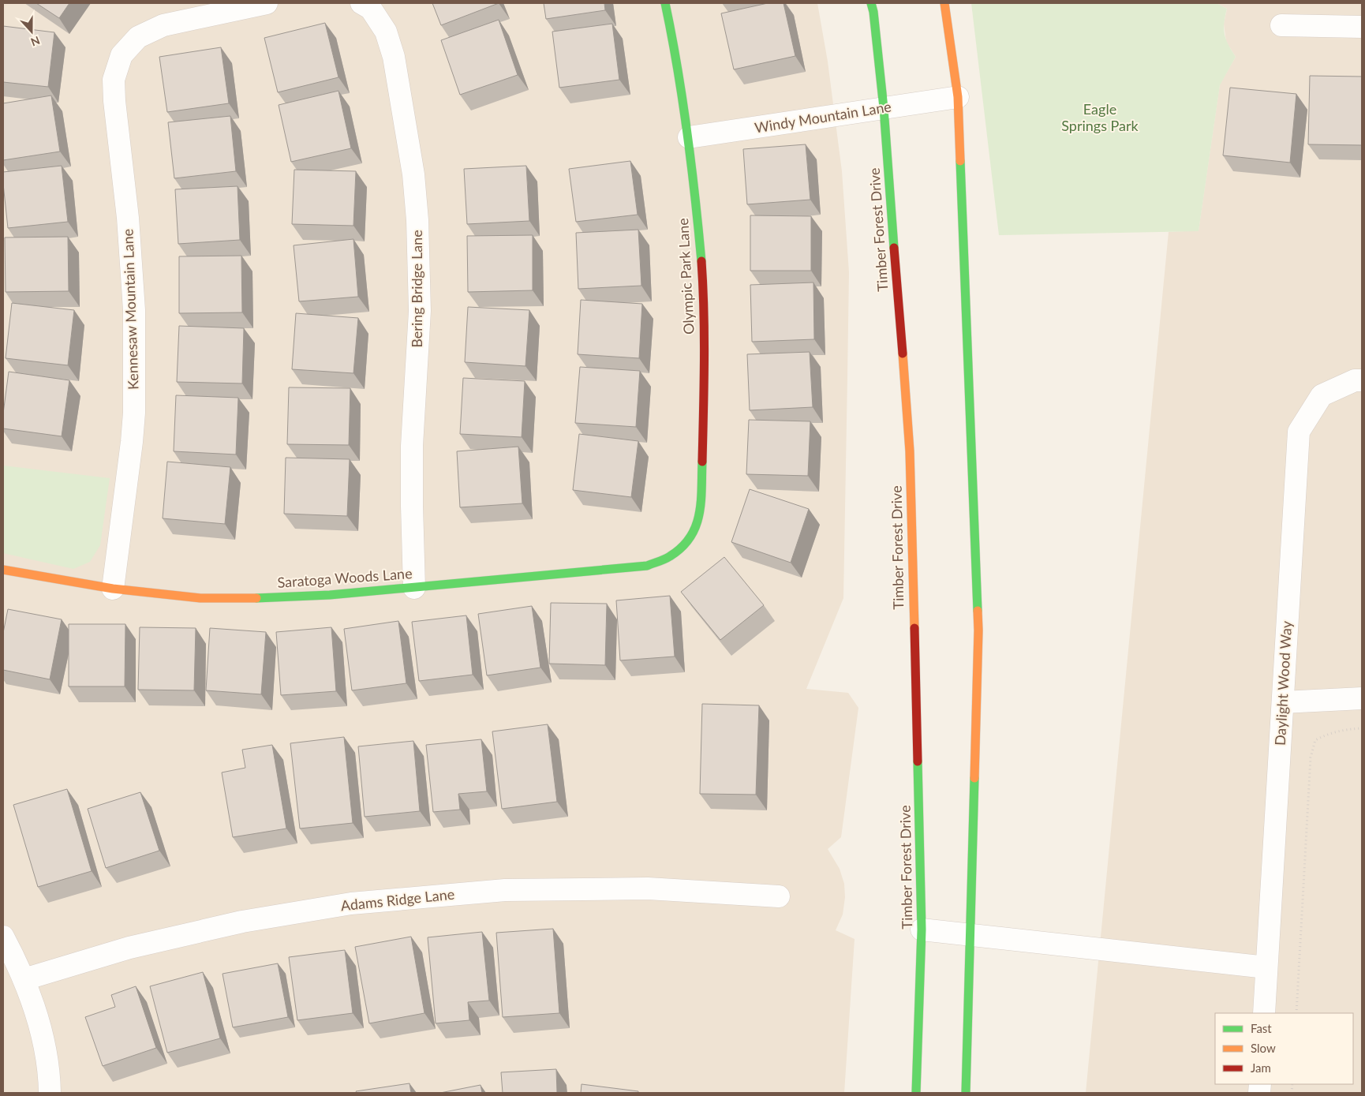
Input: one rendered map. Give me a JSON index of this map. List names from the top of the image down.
{
  "streets": {
    "main road": ["Timber Forest Drive", "Olympic Park Lane", "Saratoga Woods Lane"],
    "street": [
      "Windy Mountain Lane",
      "Bering Bridge Lane",
      "Kennesaw Mountain Lane",
      "Daylight Wood Way",
      "Adams Ridge Lane"
    ]
  },
  "crossings": [
    ["Windy Mountain Lane", "Timber Forest Drive"],
    ["Windy Mountain Lane", "Olympic Park Lane"],
    ["Olympic Park Lane", "Saratoga Woods Lane"],
    ["Bering Bridge Lane", "Saratoga Woods Lane"],
    ["Kennesaw Mountain Lane", "Saratoga Woods Lane"]
  ],
  "parks": ["Eagle Springs Park"],
  "legend": ["Fast", "Slow", "Jam"],
  "north": "bottom"
}
